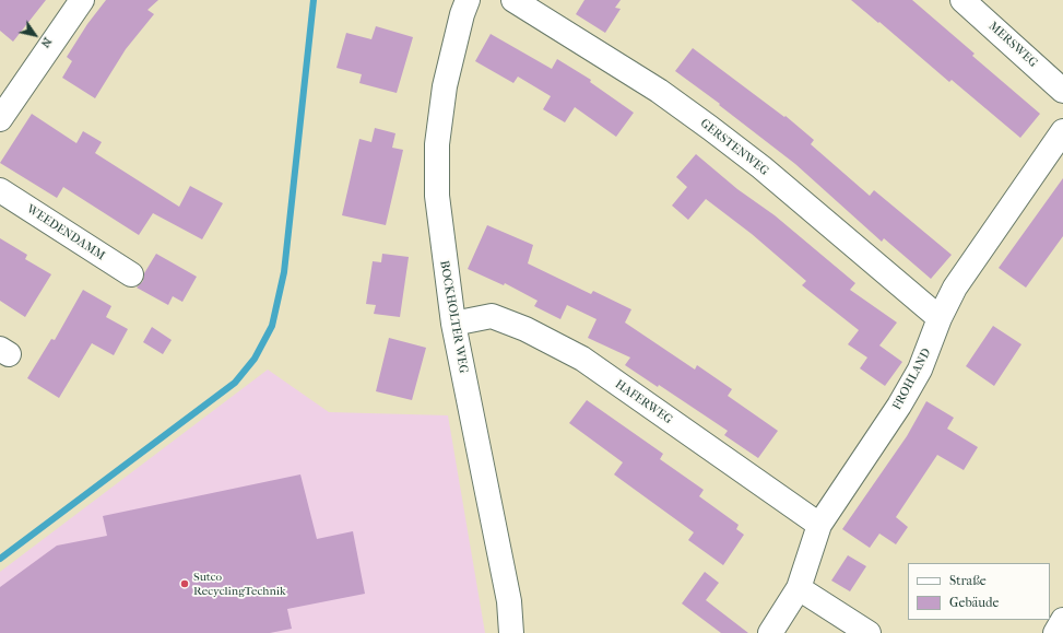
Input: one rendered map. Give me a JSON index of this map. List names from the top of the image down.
{
  "streets": {
    "street": [
      "MERSWEG",
      "GERSTENWEG",
      "WEEDENDAMM",
      "BOCKHOLTER WEG",
      "FROHLAND",
      "HAFERWEG"
    ]
  },
  "crossings": [
    ["GERSTENWEG", "FROHLAND"],
    ["BOCKHOLTER WEG", "HAFERWEG"],
    ["FROHLAND", "HAFERWEG"]
  ],
  "places": ["Sutco RecyclingTechnik"],
  "legend": ["Straße", "Gebäude"],
  "north": "bottom right"
}
